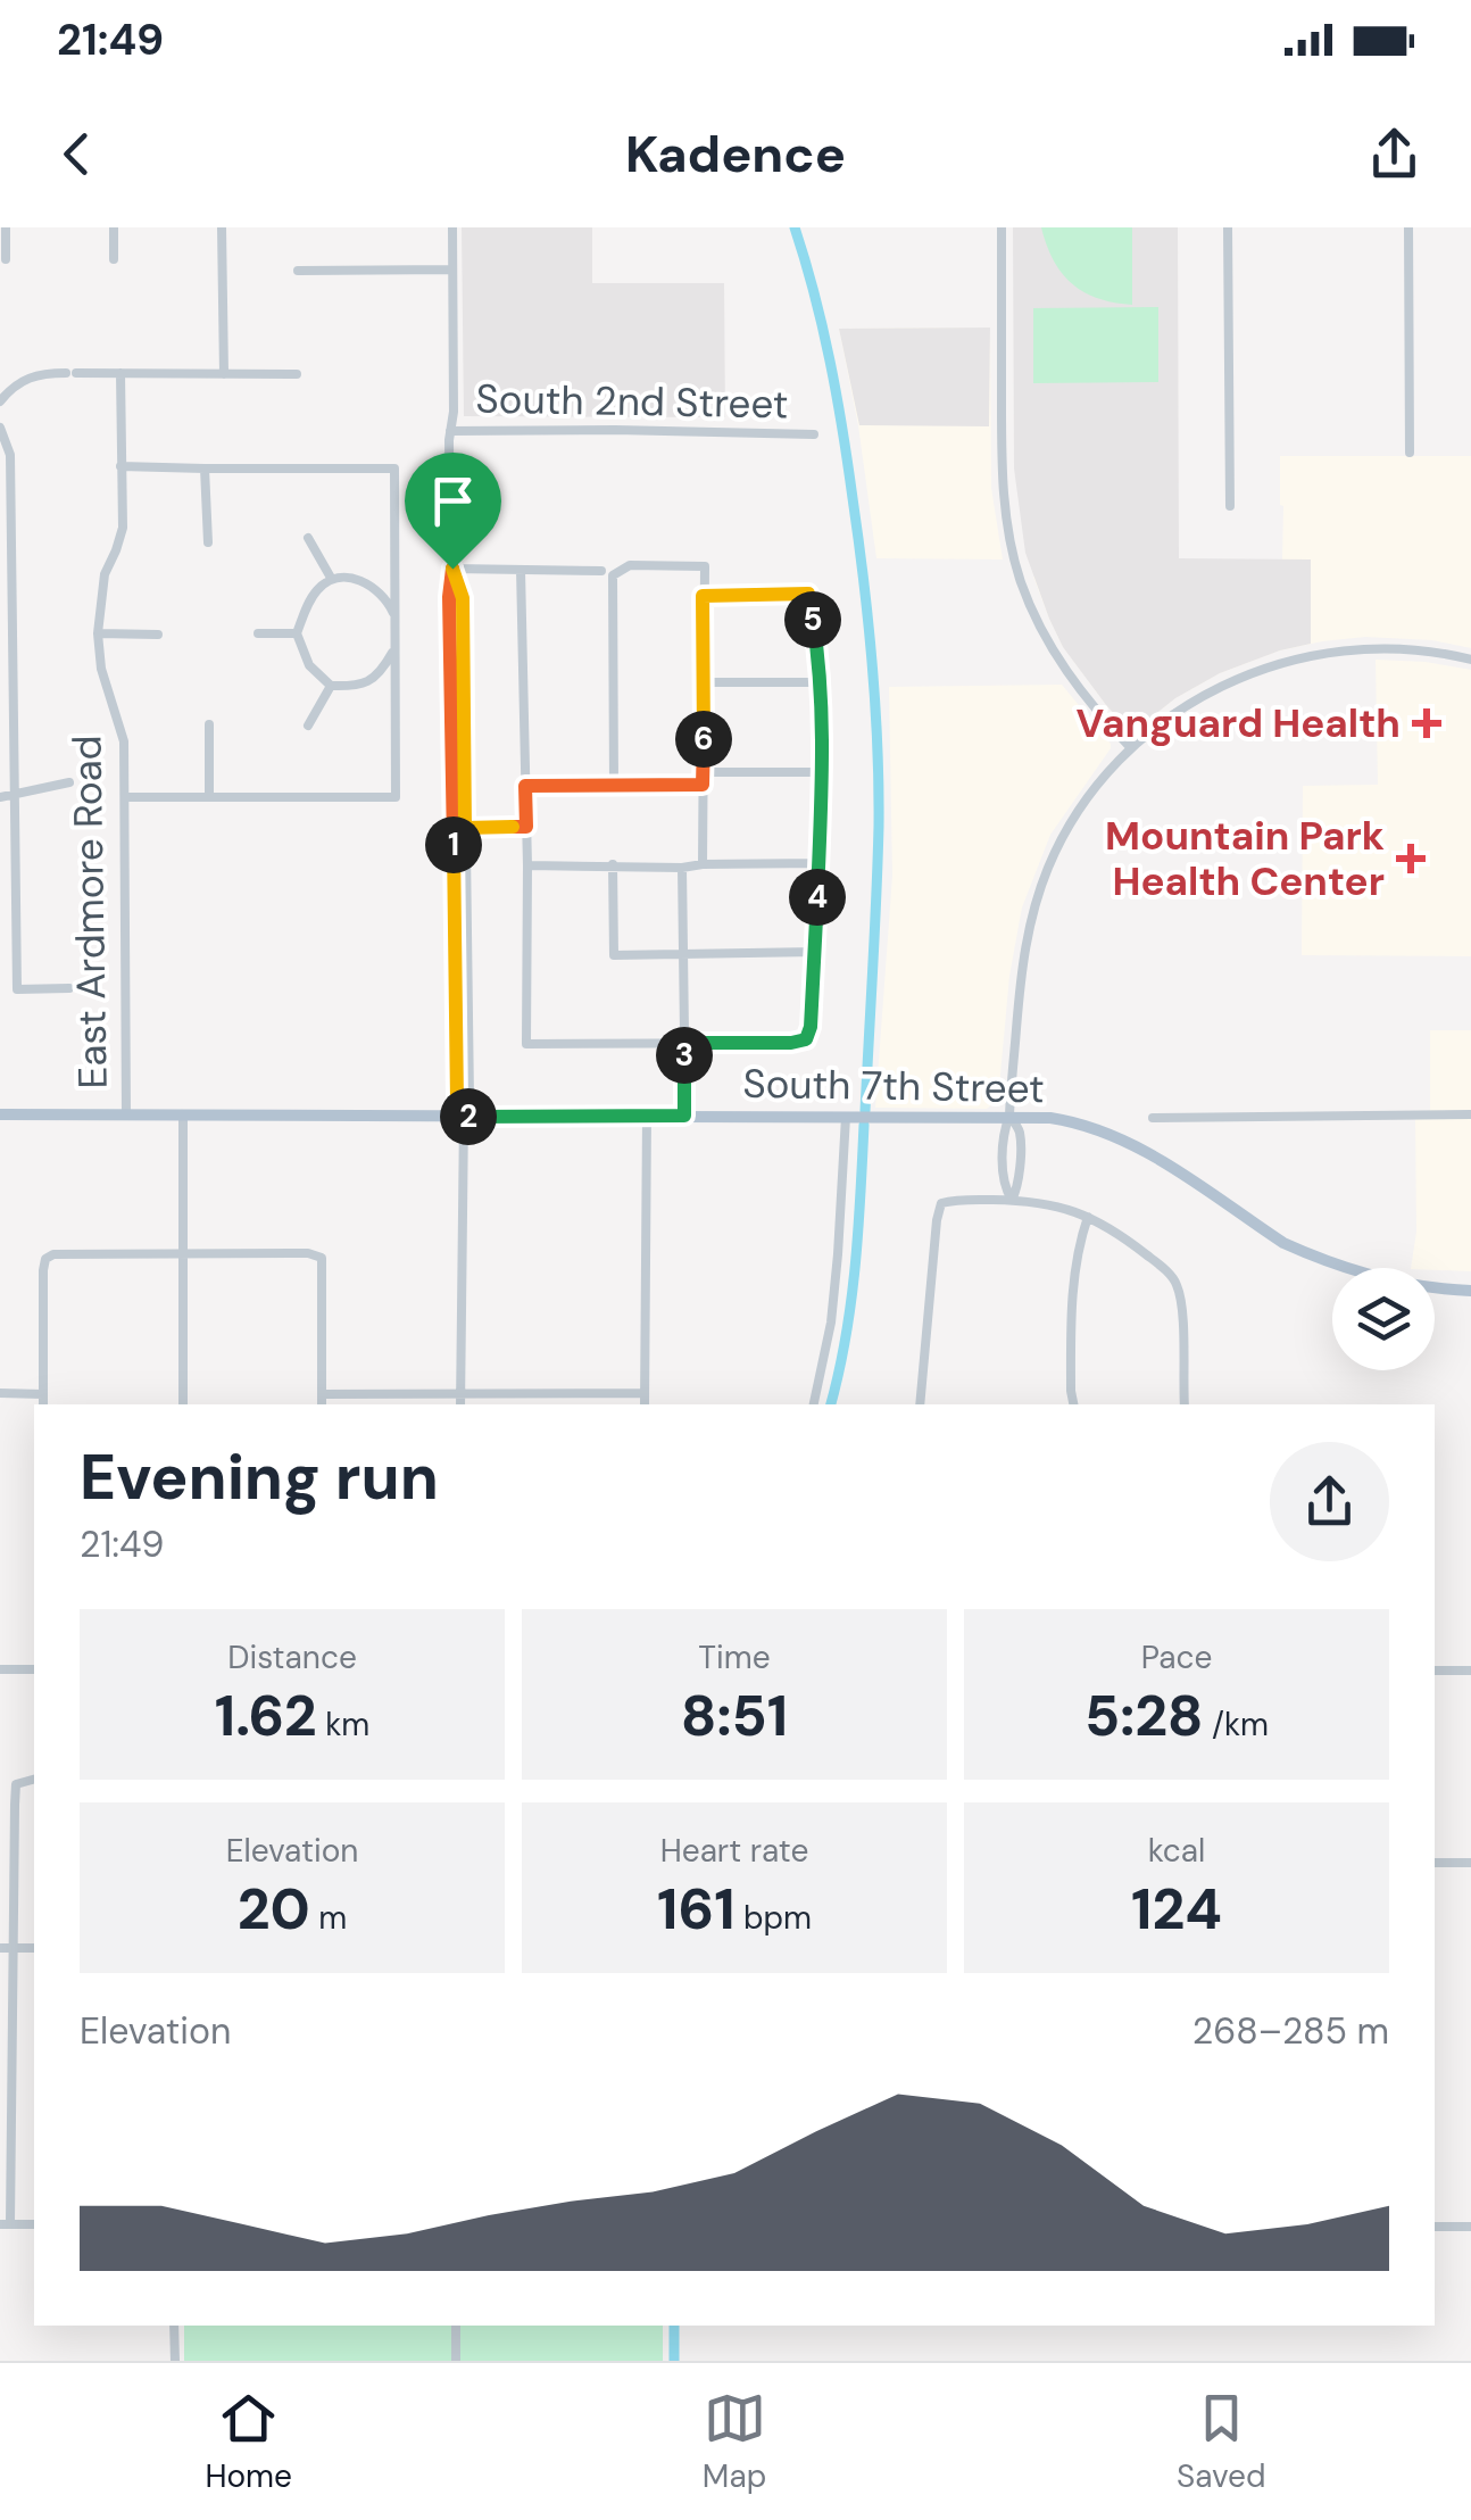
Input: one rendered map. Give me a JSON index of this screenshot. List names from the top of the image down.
{
  "streets": {
    "main road": ["South 7th Street"],
    "street": ["South 2nd Street", "East Ardmore Road"]
  },
  "crossings": [
    ["East Ardmore Road", "South 7th Street"]
  ],
  "places": {
    "health": ["Vanguard Health", "Mountain Park Health Center"]
  },
  "page": {
    "status": "21:49",
    "header": "Kadence",
    "pins": [
      "5",
      "6",
      "1",
      "4",
      "3",
      "2"
    ],
    "heading": ["Evening run", "21:49"],
    "stats": [
      ["Distance", "1.62 km"],
      ["Time", "8:51"],
      ["Pace", "5:28 /km"],
      ["Elevation", "20 m"],
      ["Heart rate", "161 bpm"],
      ["kcal", "124"]
    ],
    "chart": ["Elevation", "268–285 m"],
    "tabs": ["Home", "Map", "Saved"]
  }
}
